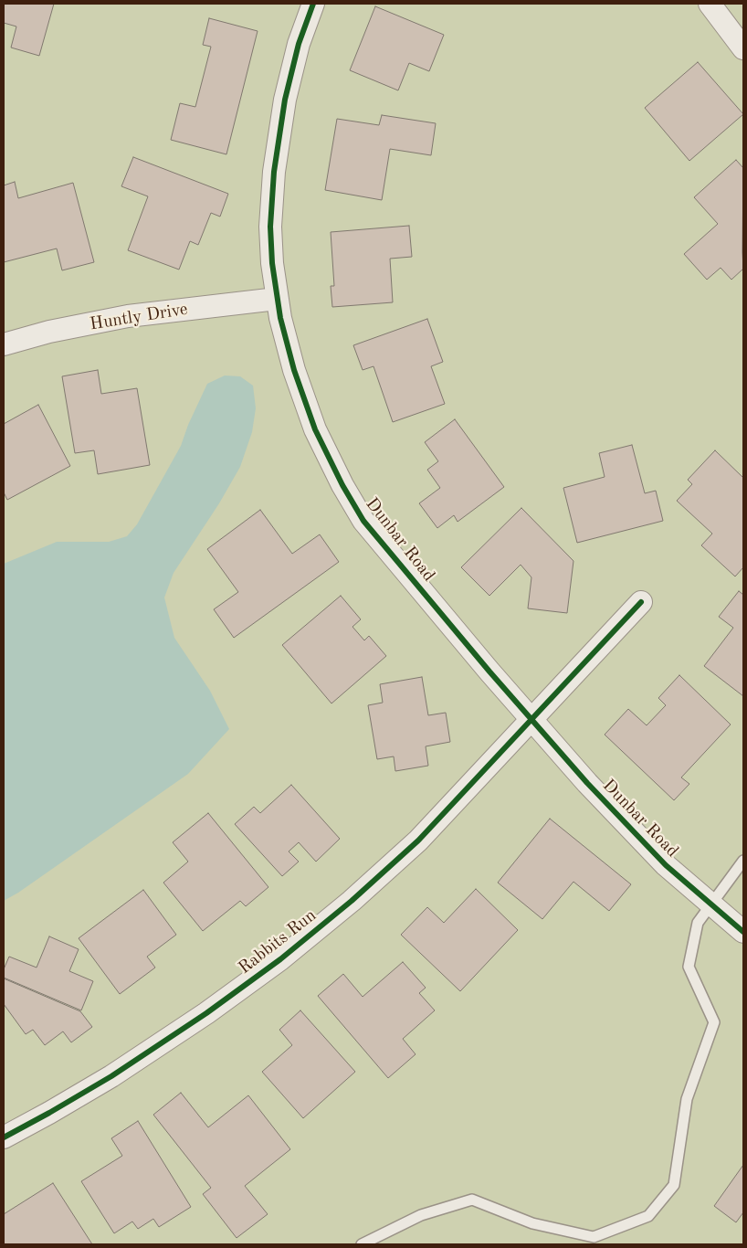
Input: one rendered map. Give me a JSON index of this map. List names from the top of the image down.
{
  "streets": {
    "street": ["Huntly Drive", "Dunbar Road", "Rabbits Run"]
  },
  "crossings": [
    ["Huntly Drive", "Dunbar Road"],
    ["Dunbar Road", "Rabbits Run"]
  ]
}
